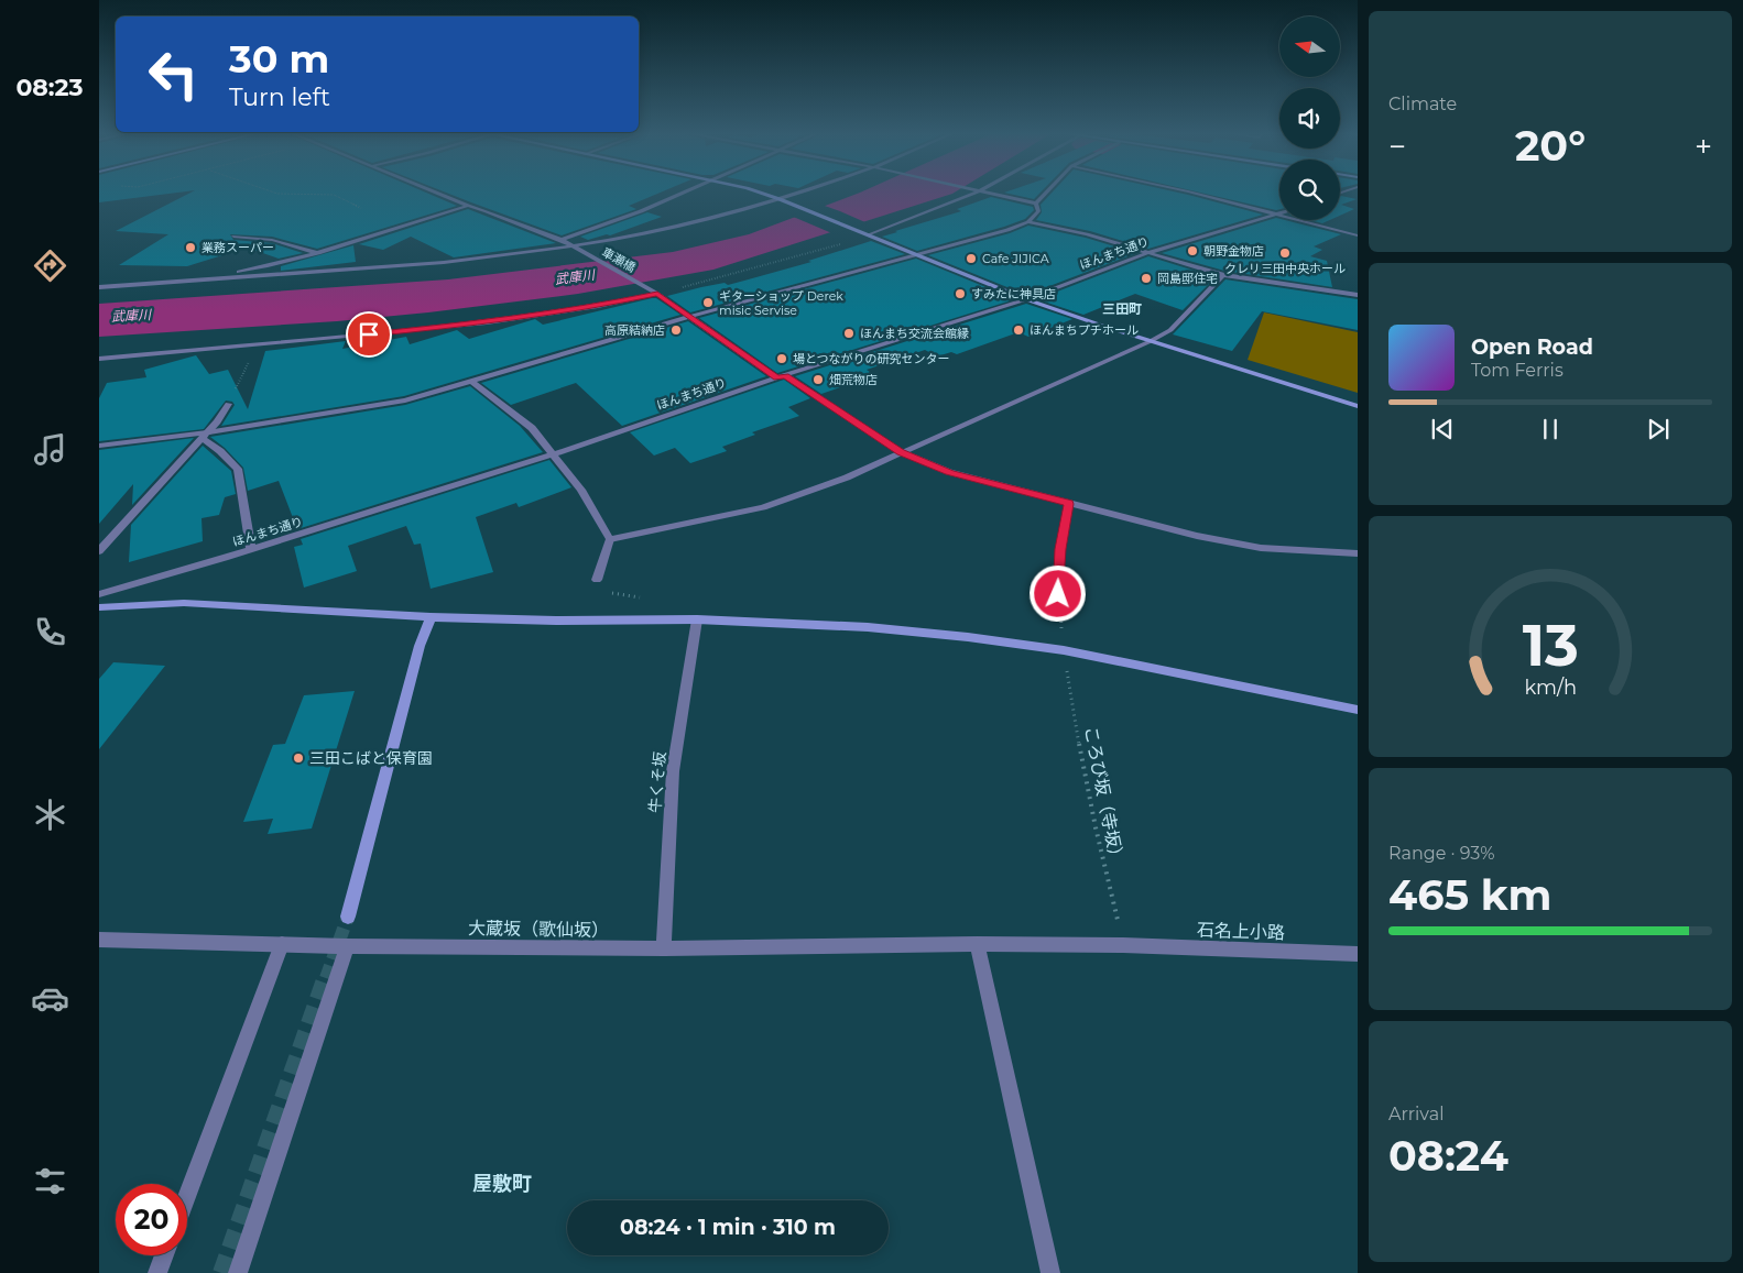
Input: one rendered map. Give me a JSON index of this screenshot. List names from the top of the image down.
{
  "streets": {
    "street": [
      "ほんまち通り",
      "車瀬橋",
      "牛くそ坂",
      "大蔵坂（歌仙坂）",
      "石名上小路"
    ],
    "path": ["ころび坂（寺坂）"]
  },
  "crossings": [
    ["ほんまち通り", "車瀬橋"],
    ["牛くそ坂", "大蔵坂（歌仙坂）"],
    ["ころび坂（寺坂）", "石名上小路"],
    ["大蔵坂（歌仙坂）", "石名上小路"]
  ],
  "districts": ["三田町", "屋敷町"],
  "water": ["武庫川"],
  "places": [
    "業務スーパー",
    "朝野金物店",
    "クレリ三田中央ホール",
    "Cafe JIJICA",
    "岡島邸住宅",
    "すみたに神具店",
    "ギターショップ Derek misic Servise",
    "高原結納店",
    "ほんまちプチホール",
    "ほんまち交流会館縁",
    "場とつながりの研究センター",
    "畑荒物店",
    "三田こばと保育園"
  ],
  "north": "left",
  "page": {
    "tabs": "08:23",
    "tile": [
      "Climate",
      ["Range · 93%", "465 km"],
      ["Arrival", "08:24"]
    ],
    "turn": ["30 m", "Turn left"],
    "heat": ["−", "20°", "+"],
    "song": ["Open Road", "Tom Ferris"],
    "limit": "20",
    "trip": "08:24 · 1 min · 310 m",
    "gauge": ["13", "km/h"]
  }
}
